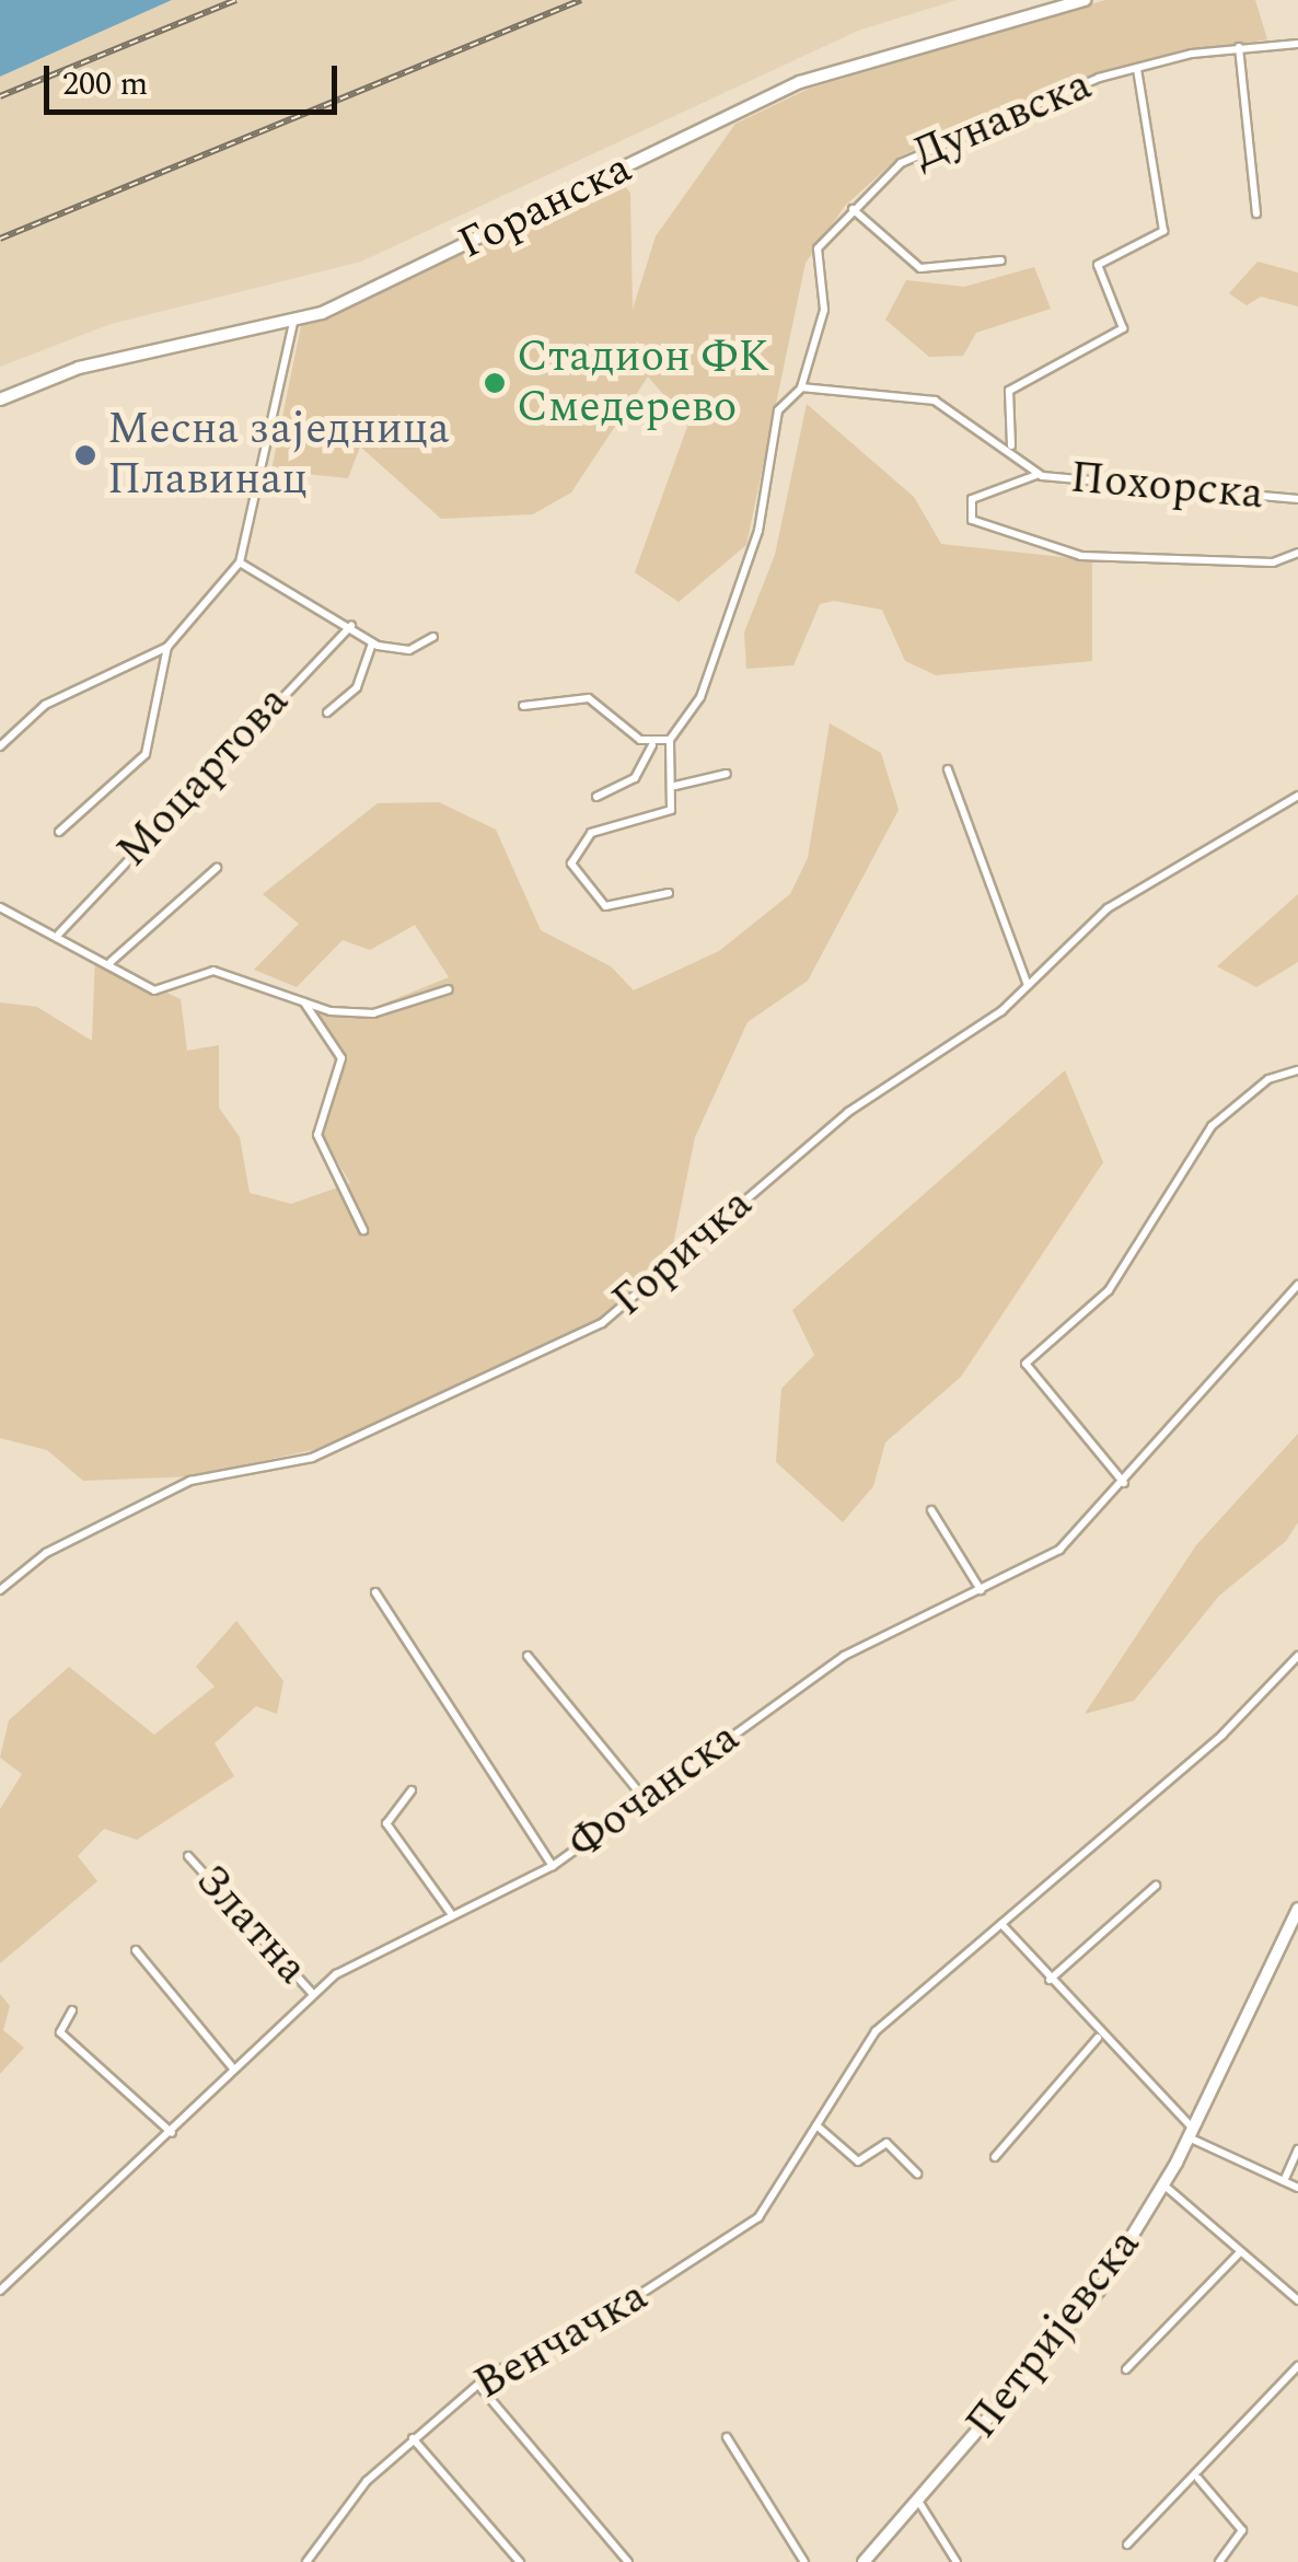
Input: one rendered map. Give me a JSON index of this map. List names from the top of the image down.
{
  "streets": {
    "main road": ["Горанска", "Петријевска"],
    "street": [
      "Дунавска",
      "Похорска",
      "Моцартова",
      "Горичка",
      "Фочанска",
      "Златна",
      "Венчачка"
    ]
  },
  "crossings": [
    ["Дунавска", "Похорска"],
    ["Фочанска", "Златна"]
  ],
  "places": ["Стадион ФК Смедерево", "Месна заједница Плавинац"],
  "scale_bar": "200 m"
}
